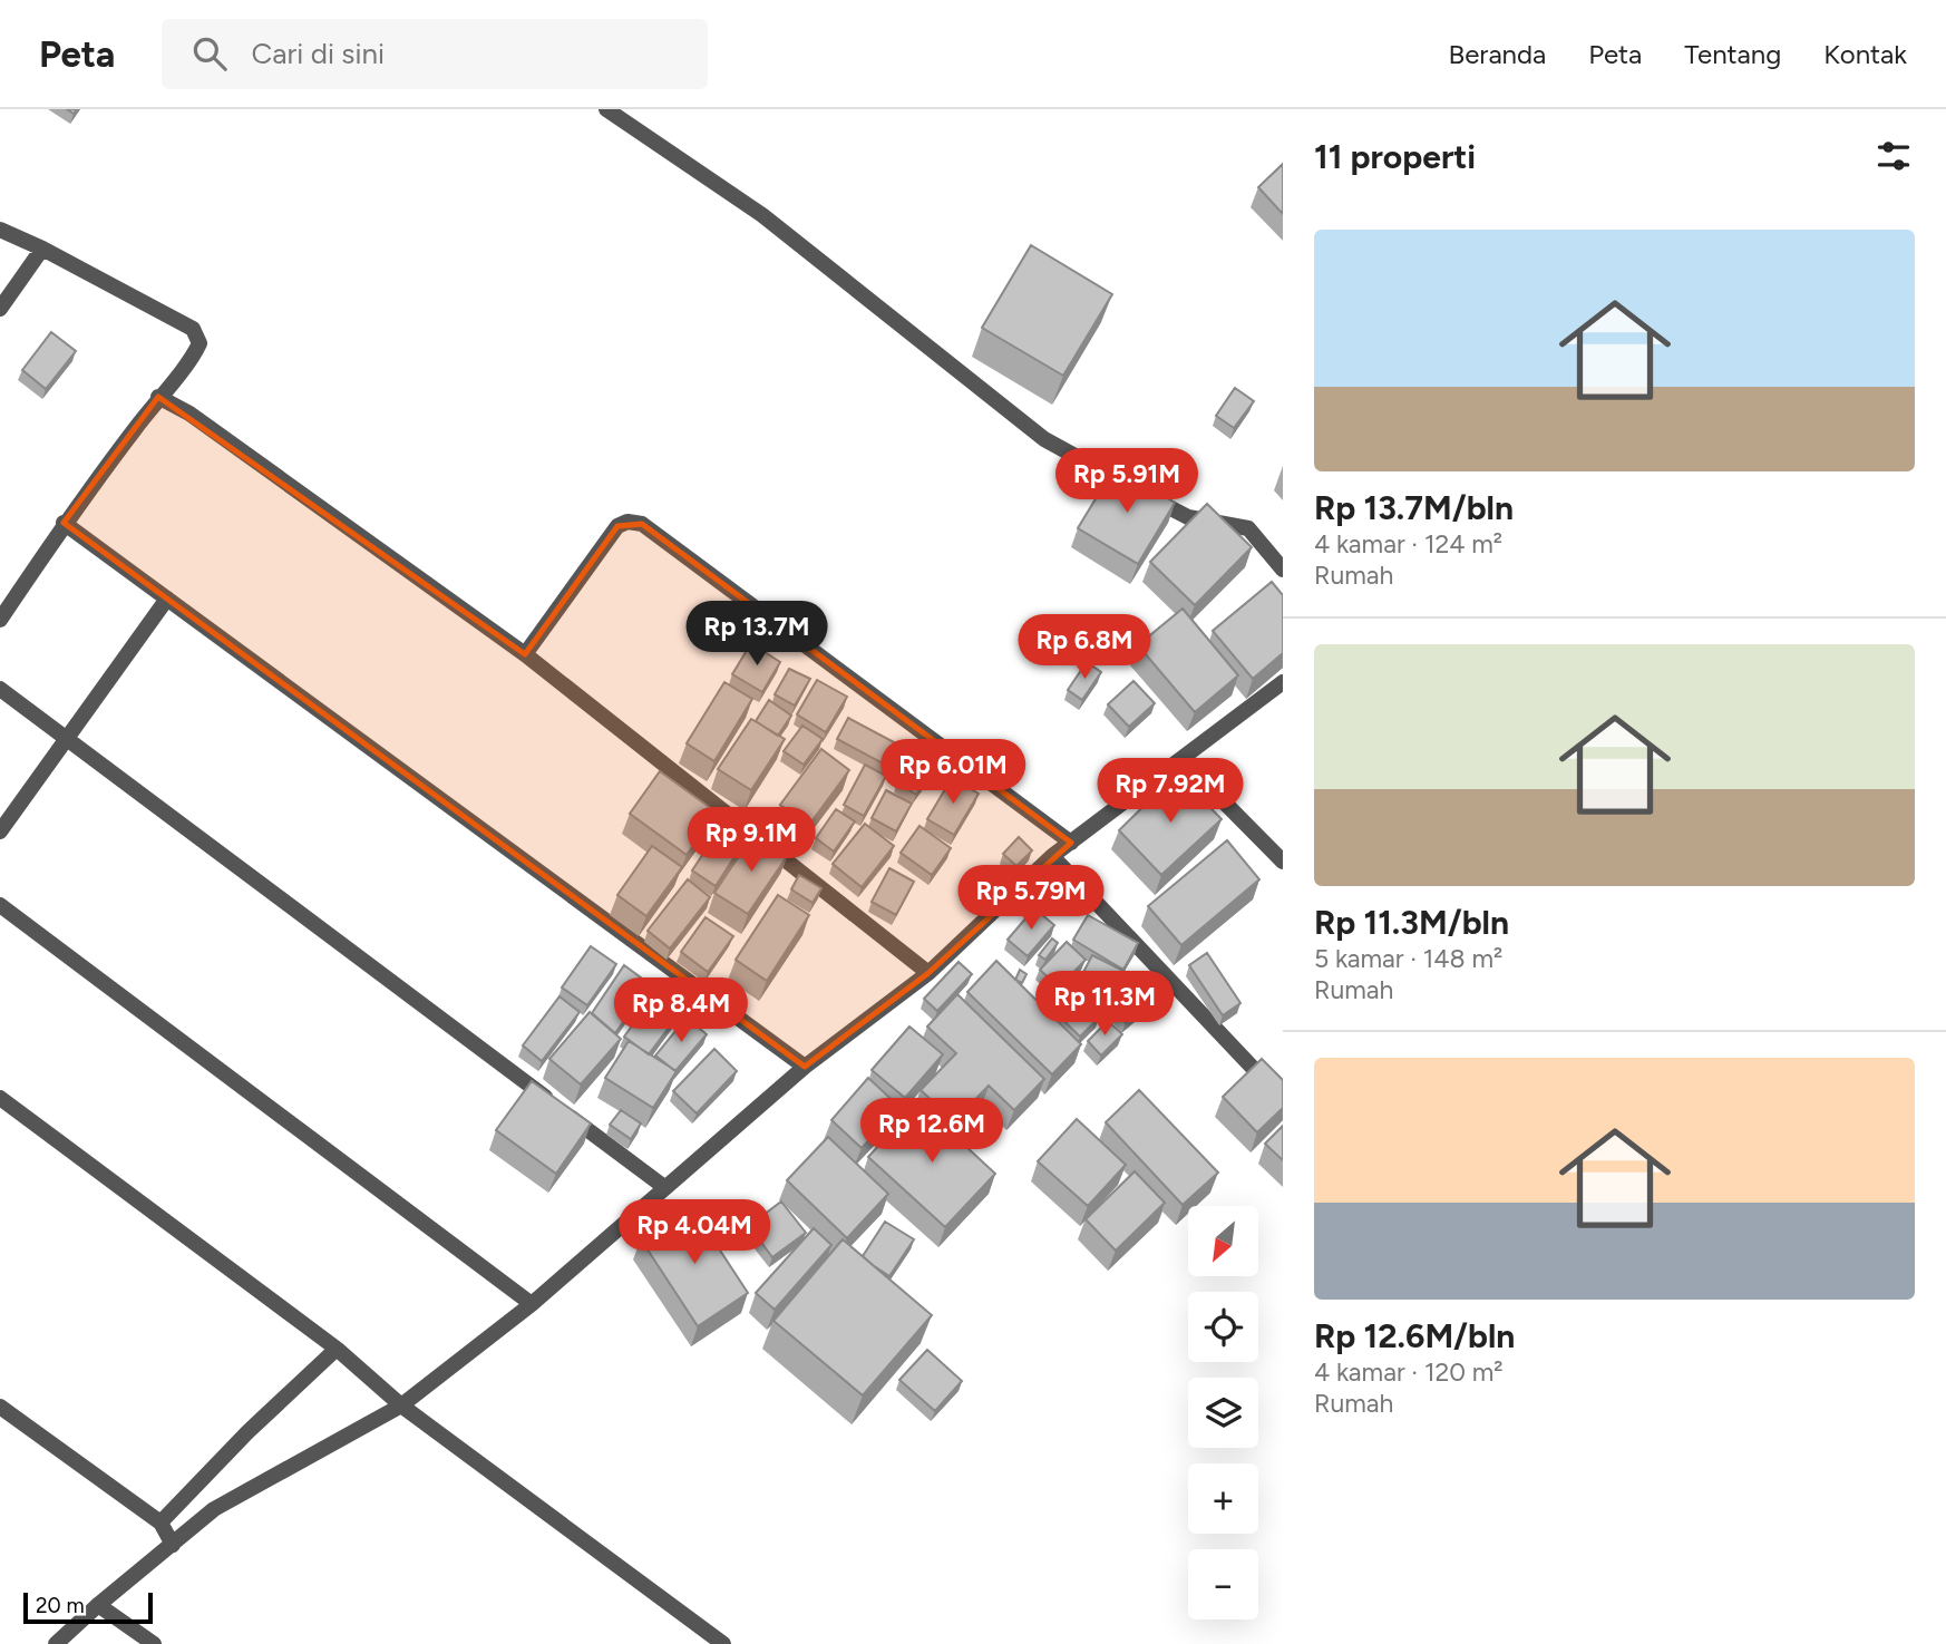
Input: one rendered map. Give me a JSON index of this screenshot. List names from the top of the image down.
{
  "scale_bar": "20 m",
  "north": "bottom left",
  "page": {
    "header": "Peta",
    "search": "Cari di sini",
    "nav": [
      "Beranda",
      "Peta",
      "Tentang",
      "Kontak"
    ],
    "heading": "11 properti",
    "list": [
      {
        "name": "Rp 13.7M/bln",
        "note": "4 kamar · 124 m² · Rumah"
      },
      {
        "name": "Rp 11.3M/bln",
        "note": "5 kamar · 148 m² · Rumah"
      },
      {
        "name": "Rp 12.6M/bln",
        "note": "4 kamar · 120 m² · Rumah"
      }
    ],
    "price": [
      "Rp 5.91M",
      "Rp 13.7M",
      "Rp 6.8M",
      "Rp 6.01M",
      "Rp 7.92M",
      "Rp 9.1M",
      "Rp 5.79M",
      "Rp 11.3M",
      "Rp 8.4M",
      "Rp 12.6M",
      "Rp 4.04M"
    ],
    "map_buttons": ["+", "−"],
    "scale": "20 m"
  }
}
